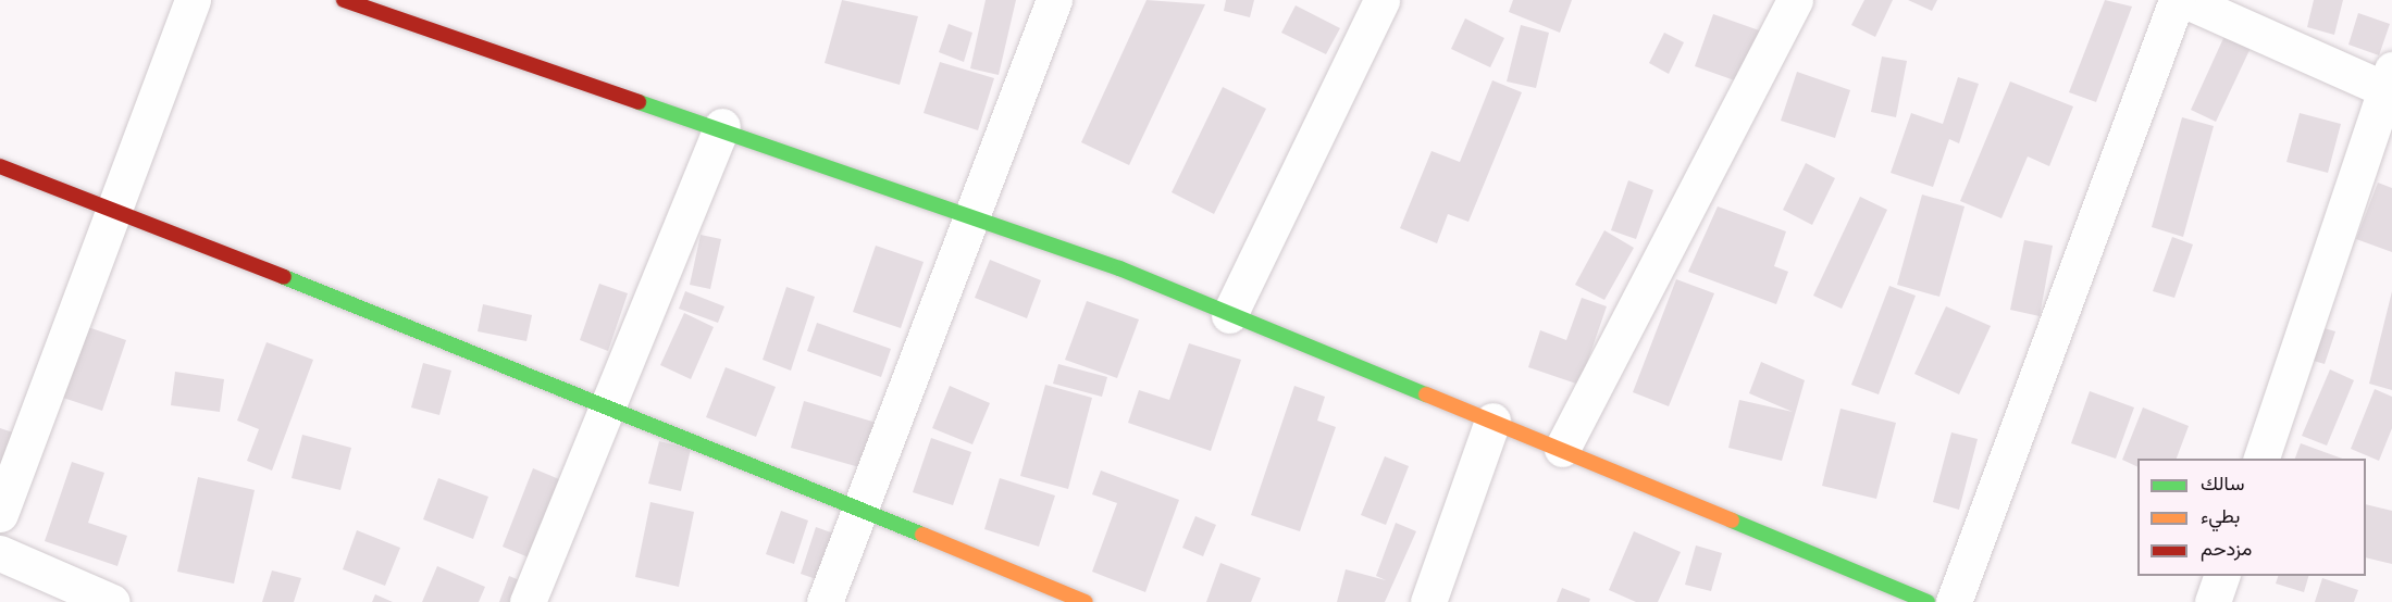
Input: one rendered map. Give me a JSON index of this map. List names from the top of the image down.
{
  "legend": ["سالك", "بطيء", "مزدحم"]
}
